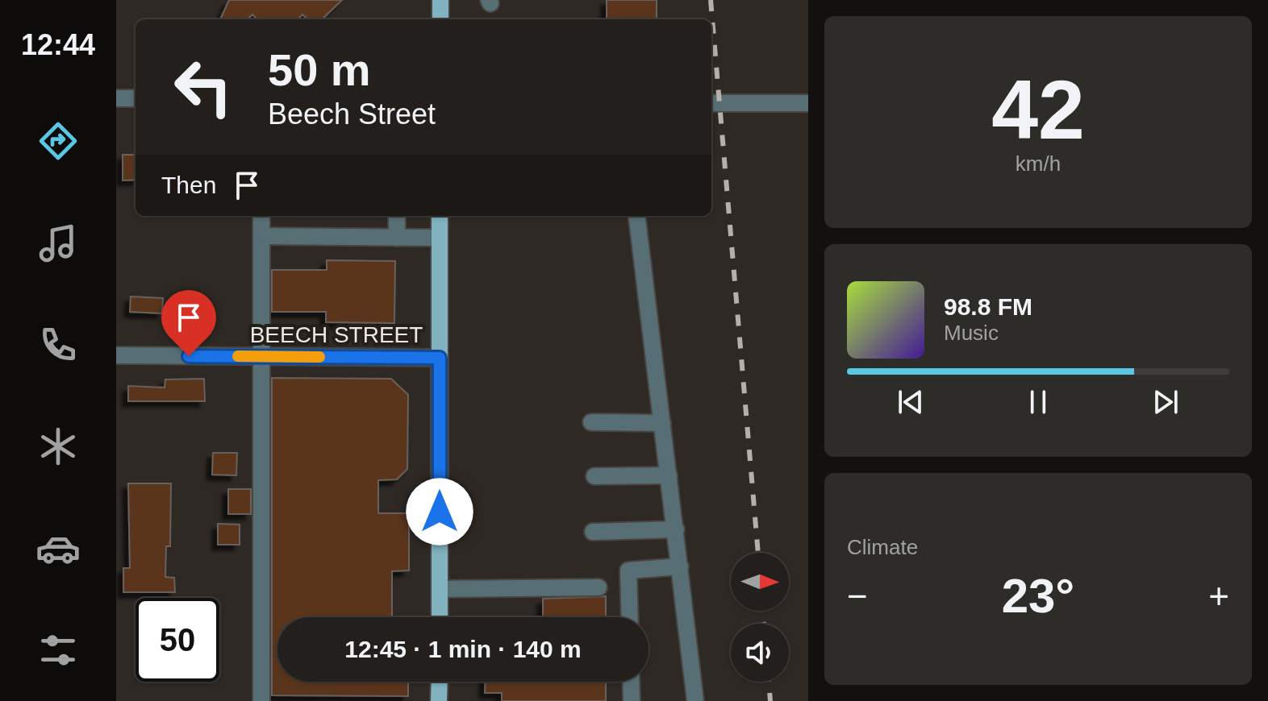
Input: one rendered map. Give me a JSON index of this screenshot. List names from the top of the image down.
{
  "streets": {
    "street": ["BEECH STREET"]
  },
  "north": "right",
  "page": {
    "tabs": "12:44",
    "tile": [
      ["42", "km/h"],
      "Climate"
    ],
    "turn": ["50 m", "Beech Street"],
    "then": "Then",
    "song": ["98.8 FM", "Music"],
    "heat": ["−", "23°", "+"],
    "limit": "50",
    "trip": "12:45 · 1 min · 140 m"
  }
}
